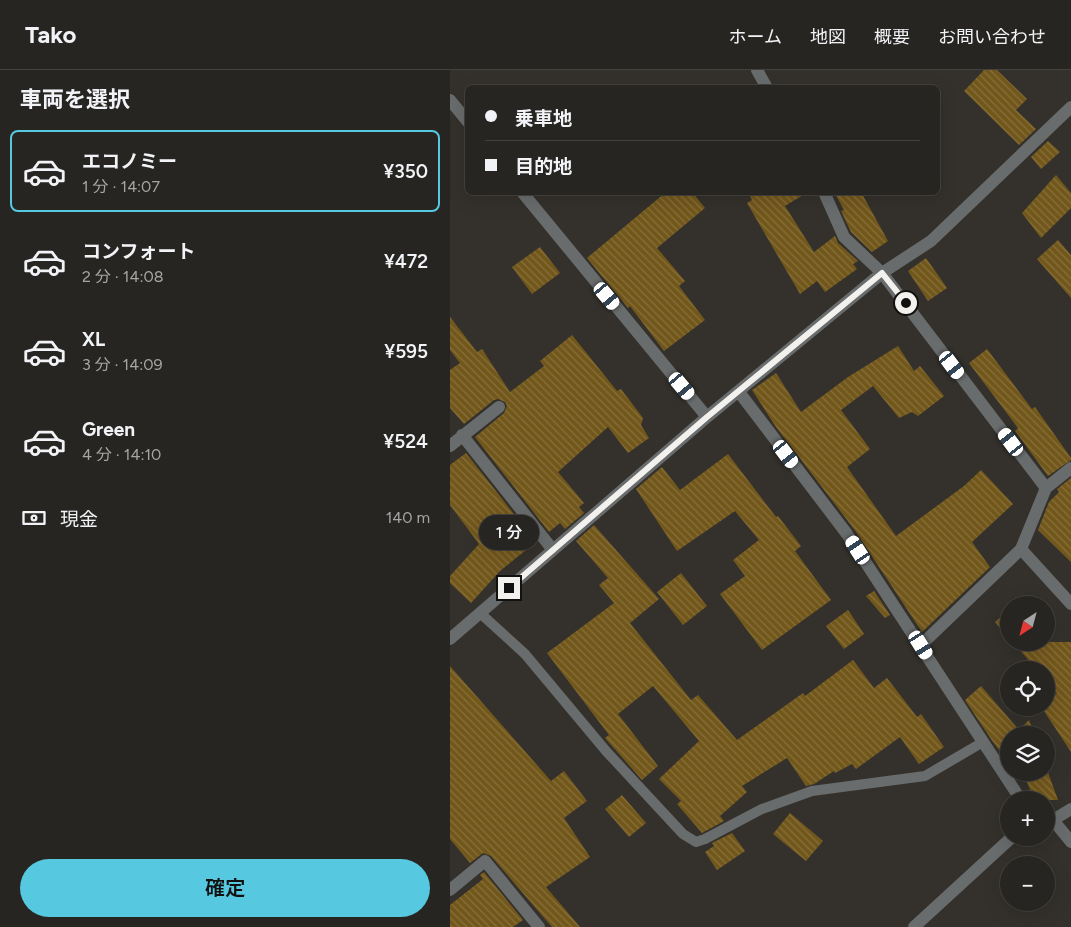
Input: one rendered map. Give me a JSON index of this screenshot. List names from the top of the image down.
{
  "north": "bottom left",
  "page": {
    "header": "Tako",
    "nav": [
      "ホーム",
      "地図",
      "概要",
      "お問い合わせ"
    ],
    "heading": "車両を選択",
    "banner": ["乗車地", "目的地"],
    "list": [
      {
        "name": "エコノミー",
        "note": "1 分 · 14:07",
        "value": "¥350"
      },
      {
        "name": "コンフォート",
        "note": "2 分 · 14:08",
        "value": "¥472"
      },
      {
        "name": "XL",
        "note": "3 分 · 14:09",
        "value": "¥595"
      },
      {
        "name": "Green",
        "note": "4 分 · 14:10",
        "value": "¥524"
      }
    ],
    "pay": ["現金", "140 m"],
    "bubble": "1 分",
    "map_buttons": ["+", "−"],
    "buttons": "確定"
  }
}
